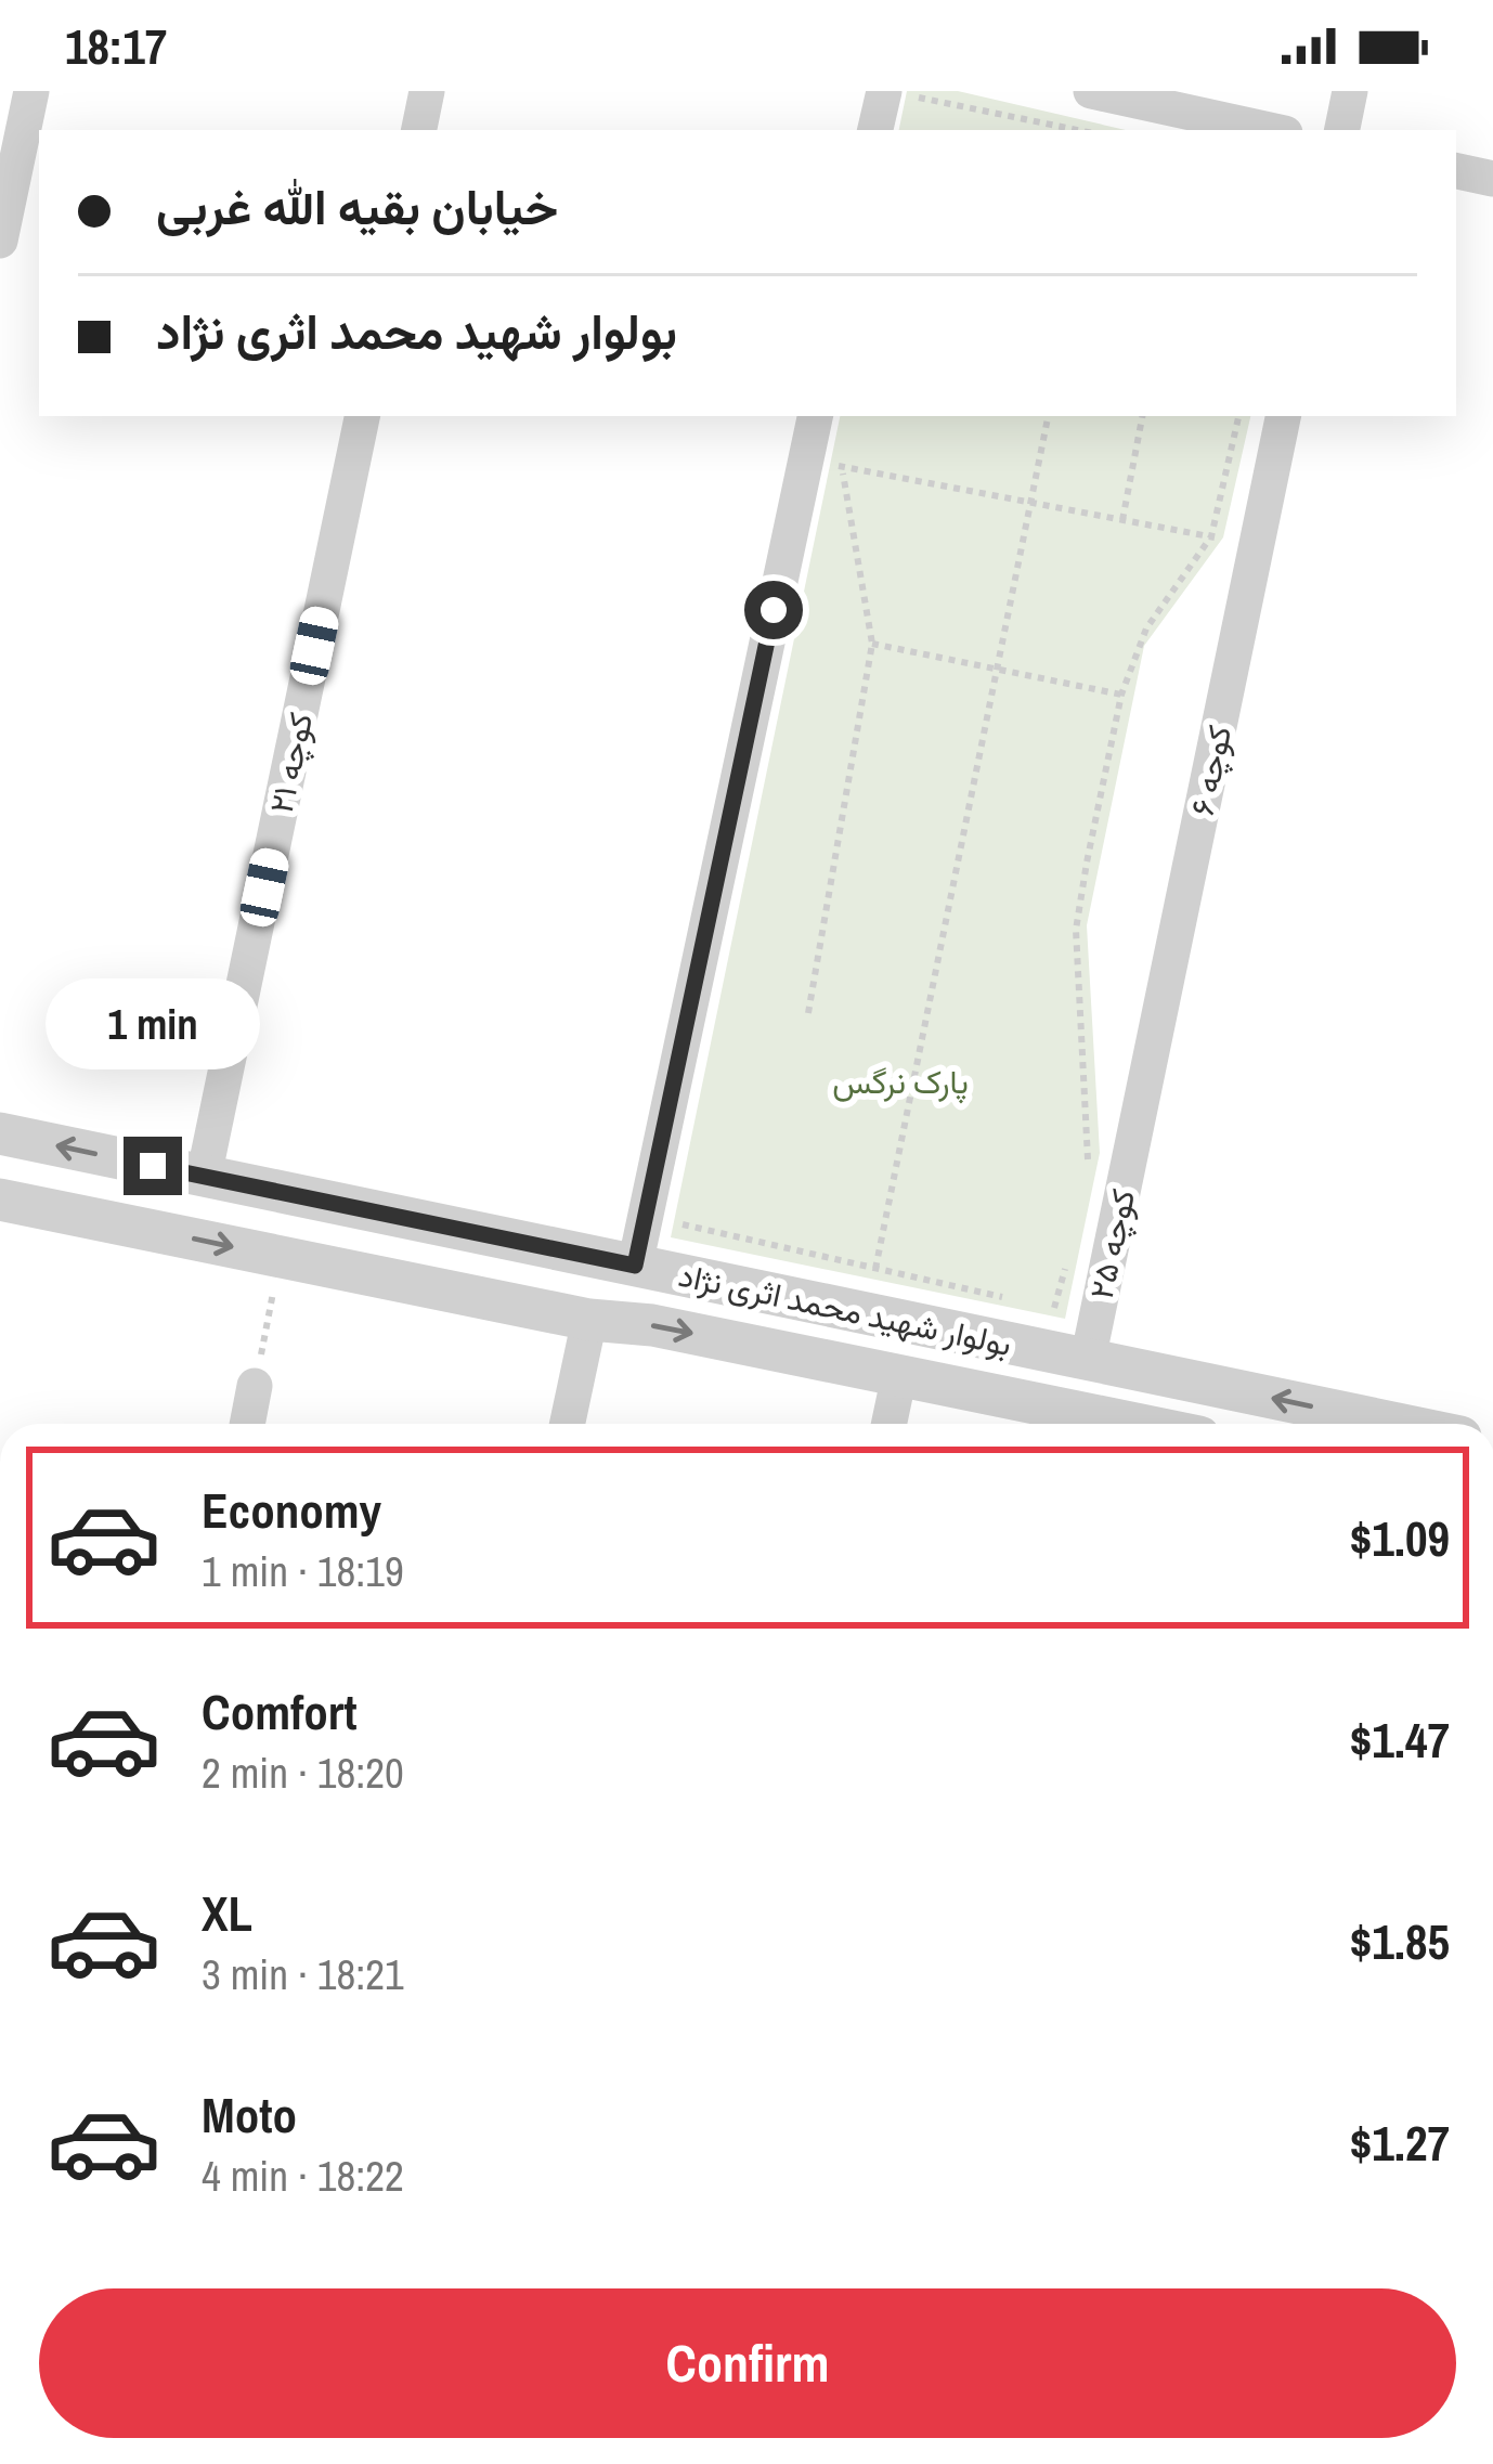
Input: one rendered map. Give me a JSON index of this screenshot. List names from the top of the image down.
{
  "streets": {
    "street": [
      "کوچه ۲۱",
      "کوچه ۶",
      "کوچه ۲۵",
      "بولوار شهید محمد اثری نژاد"
    ]
  },
  "crossings": [
    ["کوچه ۲۱", "بولوار شهید محمد اثری نژاد"],
    ["کوچه ۶", "کوچه ۲۵"],
    ["کوچه ۲۵", "بولوار شهید محمد اثری نژاد"]
  ],
  "parks": ["پارک نرگس"],
  "page": {
    "status": "18:17",
    "banner": ["خیابان بقیه الله غربی", "بولوار شهید محمد اثری نژاد"],
    "bubble": "1 min",
    "list": [
      {
        "name": "Economy",
        "note": "1 min · 18:19",
        "value": "$1.09"
      },
      {
        "name": "Comfort",
        "note": "2 min · 18:20",
        "value": "$1.47"
      },
      {
        "name": "XL",
        "note": "3 min · 18:21",
        "value": "$1.85"
      },
      {
        "name": "Moto",
        "note": "4 min · 18:22",
        "value": "$1.27"
      }
    ],
    "buttons": "Confirm"
  }
}
